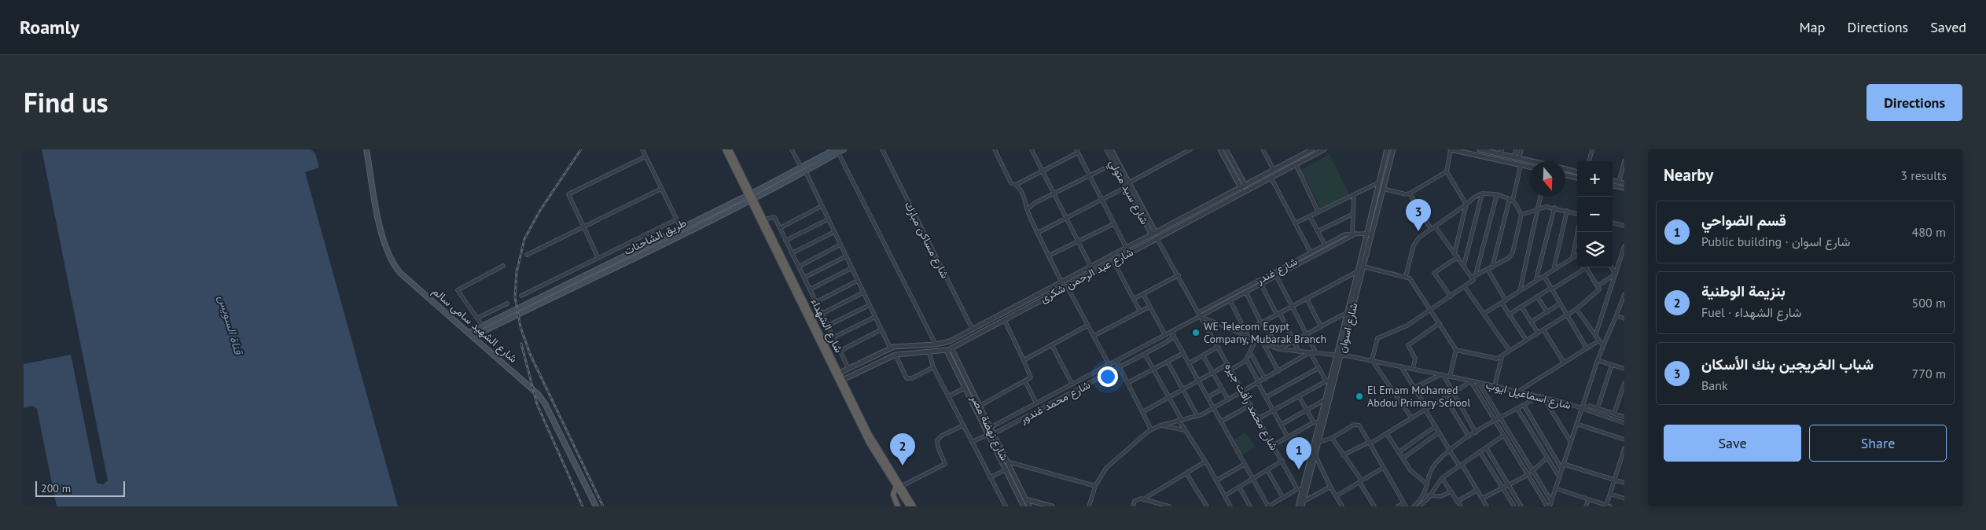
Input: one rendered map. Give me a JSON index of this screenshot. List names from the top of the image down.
{
  "streets": {
    "highway": ["شارع الشهداء"],
    "main road": ["طريق الشاحنات", "شارع الشهيد سامى سالم"],
    "street": [
      "شارع سيد متولي",
      "شارع مساكن مبارك",
      "شارع غندر",
      "شارع عبد الرحمن شكرى",
      "شارع اسوان",
      "شارع اسماعيل ايوب",
      "شارع محمد غندور",
      "شارع محمد رأفت جيره",
      "شارع نهضة مصر"
    ]
  },
  "crossings": [
    ["شارع سيد متولي", "شارع عبد الرحمن شكرى"],
    ["طريق الشاحنات", "شارع الشهيد سامى سالم"],
    ["طريق الشاحنات", "شارع الشهداء"],
    ["شارع مساكن مبارك", "شارع عبد الرحمن شكرى"],
    ["شارع غندر", "شارع اسوان"],
    ["شارع غندر", "شارع اسماعيل ايوب"],
    ["شارع غندر", "شارع محمد غندور"],
    ["شارع غندر", "شارع محمد رأفت جيره"],
    ["شارع عبد الرحمن شكرى", "شارع الشهداء"],
    ["شارع عبد الرحمن شكرى", "شارع محمد رأفت جيره"],
    ["شارع عبد الرحمن شكرى", "شارع نهضة مصر"],
    ["شارع اسوان", "شارع اسماعيل ايوب"],
    ["شارع اسوان", "شارع محمد رأفت جيره"],
    ["شارع اسماعيل ايوب", "شارع محمد غندور"],
    ["شارع اسماعيل ايوب", "شارع محمد رأفت جيره"],
    ["شارع محمد غندور", "شارع محمد رأفت جيره"],
    ["شارع محمد غندور", "شارع نهضة مصر"]
  ],
  "water": ["قناة السويس"],
  "places": ["WE Telecom Egypt Company, Mubarak Branch", "El Emam Mohamed Abdou Primary School"],
  "scale_bar": "200 m",
  "north": "bottom",
  "page": {
    "header": "Roamly",
    "nav": ["Map", "Directions", "Saved"],
    "title": "Find us",
    "buttons": [
      "Directions",
      ["Save", "Share"]
    ],
    "heading": ["Nearby", "3 results"],
    "map_buttons": ["+", "−"],
    "pins": ["3", "2", "1"],
    "list": [
      {
        "mark": "1",
        "name": "قسم الضواحي",
        "note": "Public building · شارع اسوان",
        "value": "480 m"
      },
      {
        "mark": "2",
        "name": "بنزيمة الوطنية",
        "note": "Fuel · شارع الشهداء",
        "value": "500 m"
      },
      {
        "mark": "3",
        "name": "شباب الخريجين بنك الأسكان",
        "note": "Bank",
        "value": "770 m"
      }
    ],
    "scale": "200 m"
  }
}
